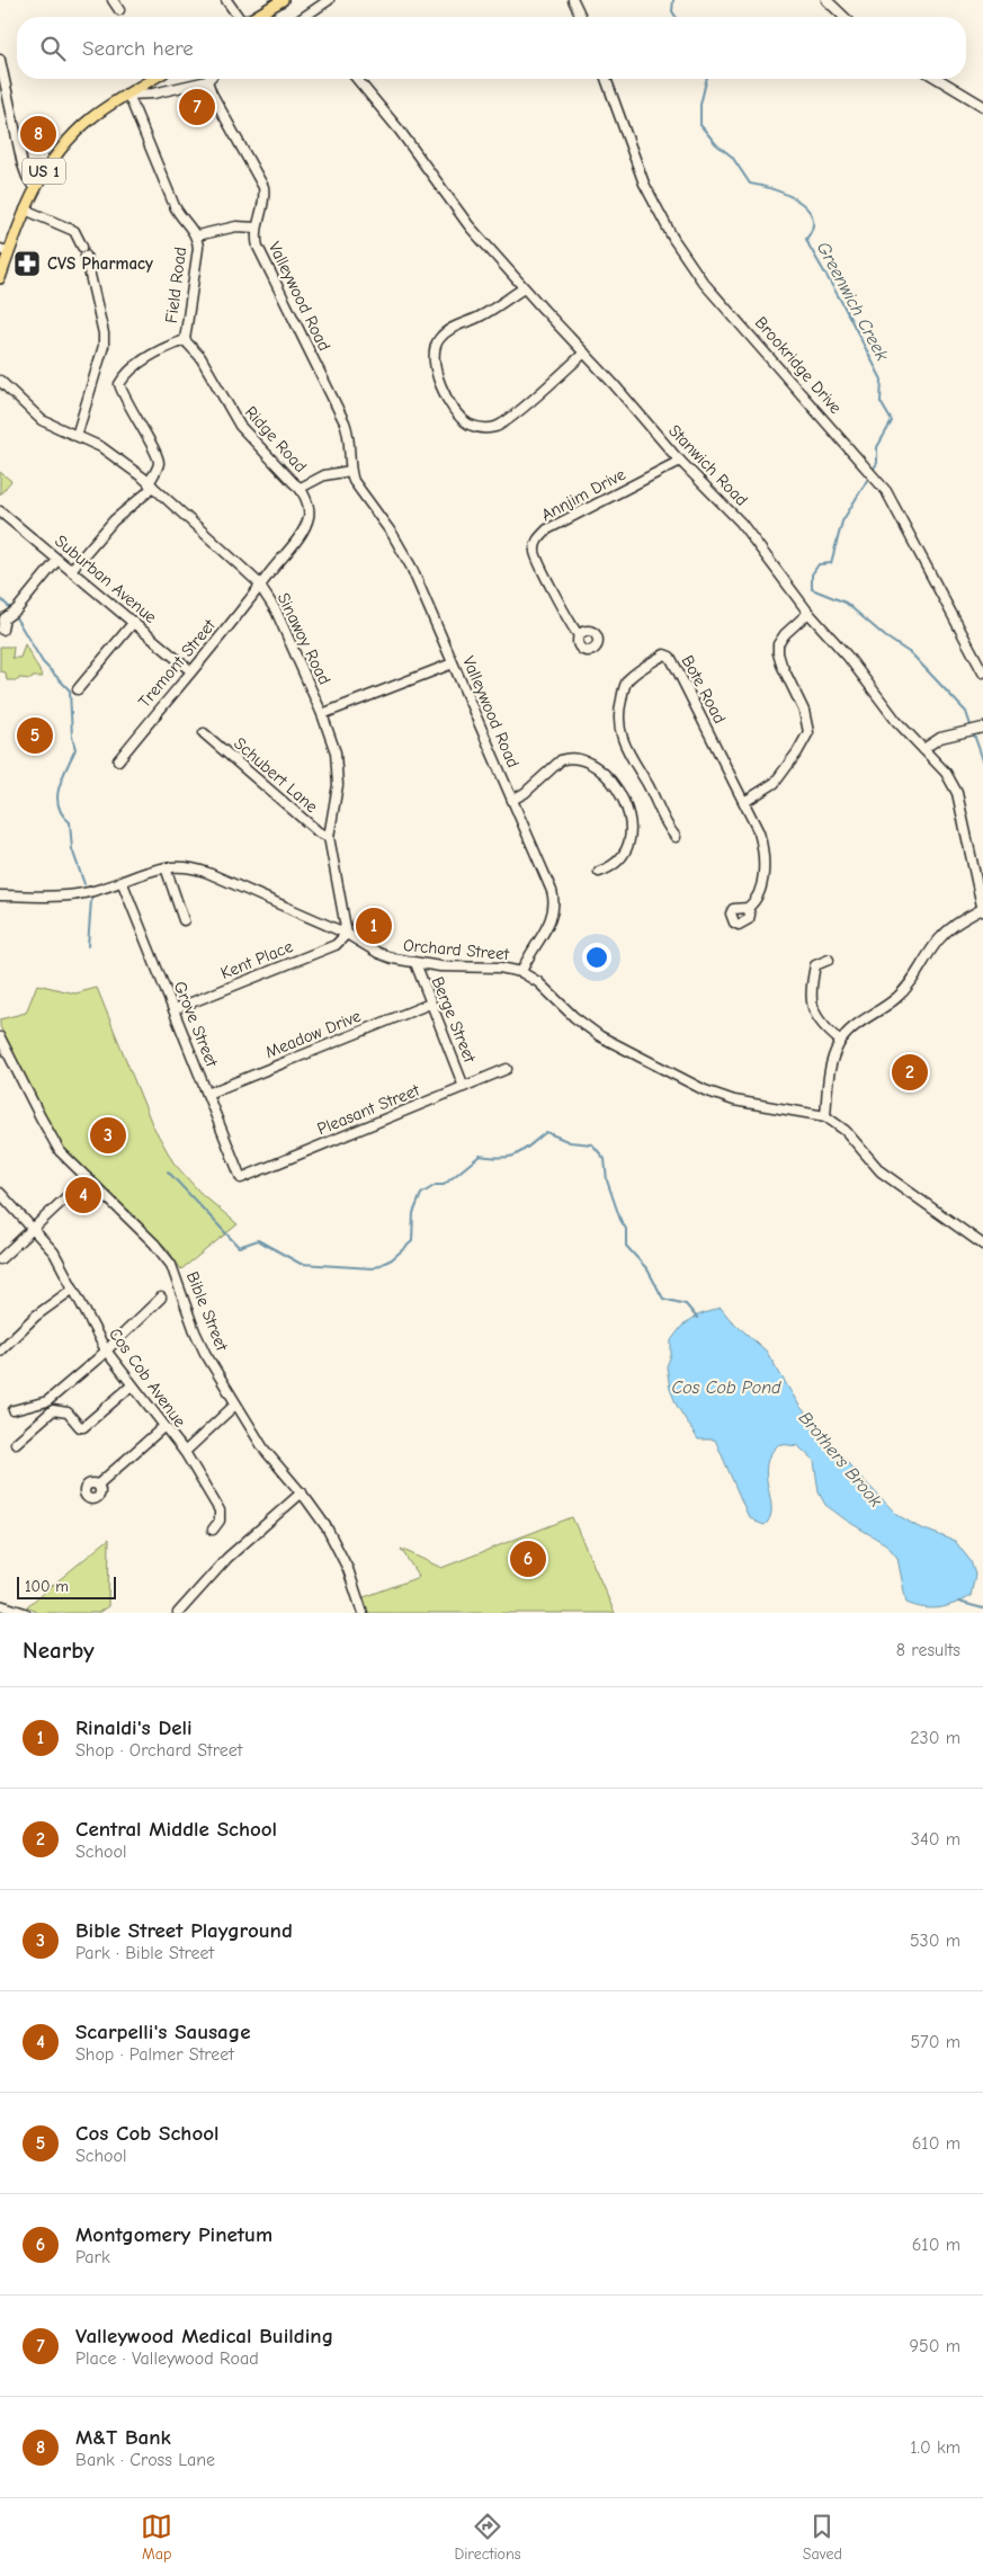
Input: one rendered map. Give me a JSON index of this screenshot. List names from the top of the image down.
{
  "streets": {
    "main road": ["US 1"],
    "street": [
      "Field Road",
      "Valleywood Road",
      "Brookridge Drive",
      "Ridge Road",
      "Stanwich Road",
      "Annjim Drive",
      "Suburban Avenue",
      "Sinawoy Road",
      "Tremont Street",
      "Bote Road",
      "Schubert Lane",
      "Orchard Street",
      "Kent Place",
      "Berge Street",
      "Grove Street",
      "Meadow Drive",
      "Pleasant Street",
      "Bible Street",
      "Cos Cob Avenue"
    ]
  },
  "crossings": [
    ["US 1", "Field Road"],
    ["Field Road", "Valleywood Road"],
    ["Field Road", "Ridge Road"],
    ["Field Road", "Sinawoy Road"],
    ["Valleywood Road", "Orchard Street"],
    ["Ridge Road", "Sinawoy Road"],
    ["Ridge Road", "Tremont Street"],
    ["Stanwich Road", "Annjim Drive"],
    ["Suburban Avenue", "Tremont Street"],
    ["Sinawoy Road", "Tremont Street"],
    ["Sinawoy Road", "Schubert Lane"],
    ["Sinawoy Road", "Orchard Street"],
    ["Sinawoy Road", "Kent Place"],
    ["Orchard Street", "Kent Place"],
    ["Orchard Street", "Berge Street"],
    ["Orchard Street", "Grove Street"],
    ["Kent Place", "Grove Street"],
    ["Berge Street", "Meadow Drive"],
    ["Berge Street", "Pleasant Street"],
    ["Grove Street", "Meadow Drive"],
    ["Grove Street", "Pleasant Street"]
  ],
  "water": ["Greenwich Creek", "Cos Cob Pond", "Brothers Brook"],
  "places": {
    "pharmacy": ["CVS Pharmacy"]
  },
  "scale_bar": "100 m",
  "page": {
    "search": "Search here",
    "pins": [
      "7",
      "8",
      "5",
      "1",
      "2",
      "3",
      "4",
      "6"
    ],
    "scale": "100 m",
    "heading": ["Nearby", "8 results"],
    "list": [
      {
        "mark": "1",
        "name": "Rinaldi's Deli",
        "note": "Shop · Orchard Street",
        "value": "230 m"
      },
      {
        "mark": "2",
        "name": "Central Middle School",
        "note": "School",
        "value": "340 m"
      },
      {
        "mark": "3",
        "name": "Bible Street Playground",
        "note": "Park · Bible Street",
        "value": "530 m"
      },
      {
        "mark": "4",
        "name": "Scarpelli's Sausage",
        "note": "Shop · Palmer Street",
        "value": "570 m"
      },
      {
        "mark": "5",
        "name": "Cos Cob School",
        "note": "School",
        "value": "610 m"
      },
      {
        "mark": "6",
        "name": "Montgomery Pinetum",
        "note": "Park",
        "value": "610 m"
      },
      {
        "mark": "7",
        "name": "Valleywood Medical Building",
        "note": "Place · Valleywood Road",
        "value": "950 m"
      },
      {
        "mark": "8",
        "name": "M&T Bank",
        "note": "Bank · Cross Lane",
        "value": "1.0 km"
      }
    ],
    "nav": ["Map", "Directions", "Saved"]
  }
}
